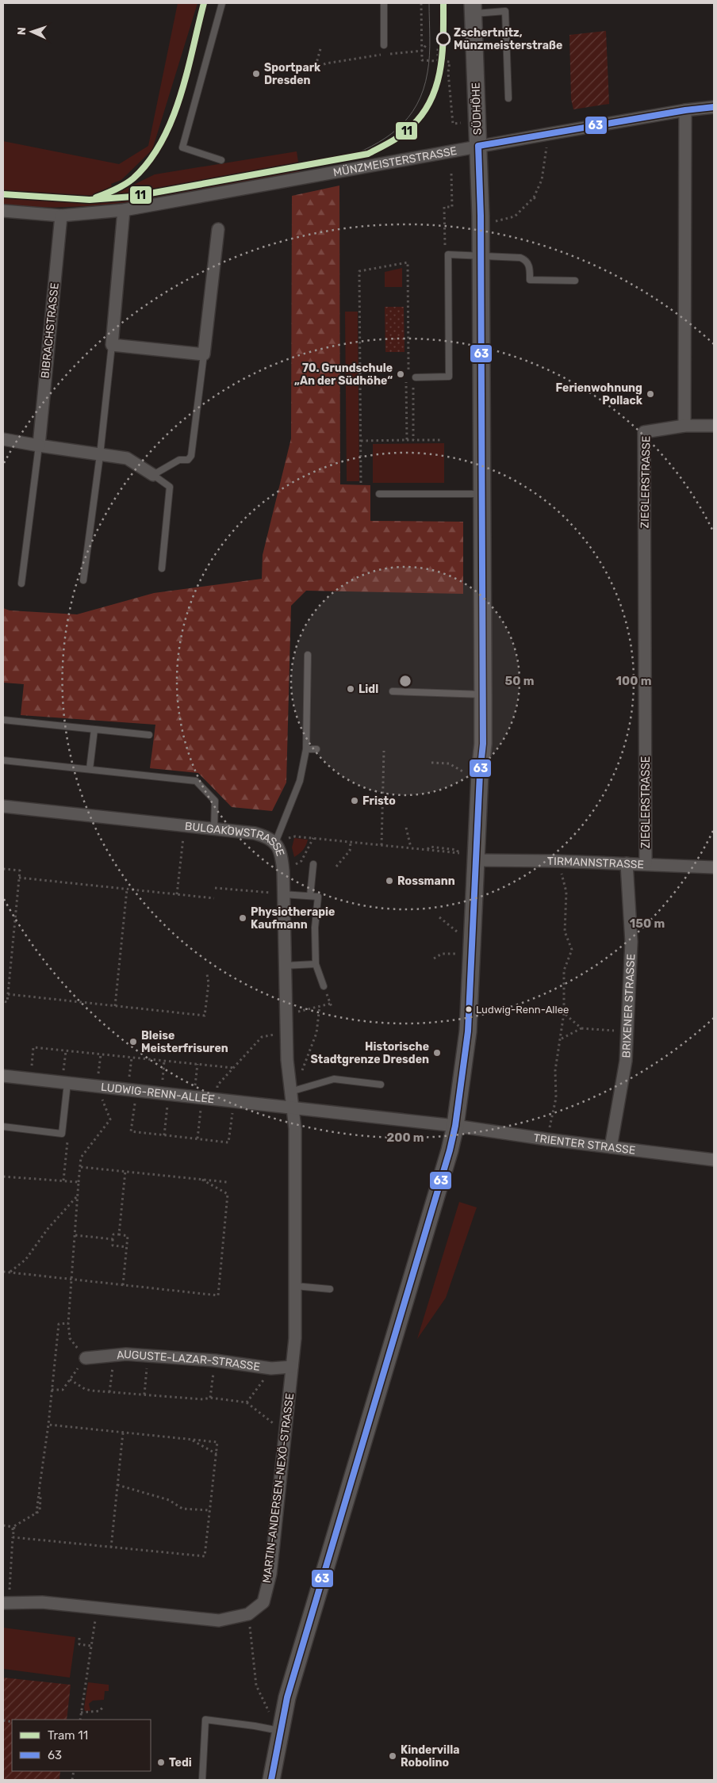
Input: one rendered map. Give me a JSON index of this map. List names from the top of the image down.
{
  "streets": {
    "street": [
      "SÜDHÖHE",
      "MÜNZMEISTERSTRASSE",
      "BIBRACHSTRASSE",
      "ZIEGLERSTRASSE",
      "BULGAKOWSTRASSE",
      "TIRMANNSTRASSE",
      "BRIXENER STRASSE",
      "LUDWIG-RENN-ALLEE",
      "TRIENTER STRASSE",
      "AUGUSTE-LAZAR-STRASSE",
      "MARTIN-ANDERSEN-NEXÖ-STRASSE"
    ]
  },
  "crossings": [
    ["SÜDHÖHE", "MÜNZMEISTERSTRASSE"],
    ["SÜDHÖHE", "TIRMANNSTRASSE"],
    ["SÜDHÖHE", "LUDWIG-RENN-ALLEE"],
    ["SÜDHÖHE", "TRIENTER STRASSE"],
    ["MÜNZMEISTERSTRASSE", "BIBRACHSTRASSE"],
    ["ZIEGLERSTRASSE", "TIRMANNSTRASSE"],
    ["BULGAKOWSTRASSE", "LUDWIG-RENN-ALLEE"],
    ["BULGAKOWSTRASSE", "MARTIN-ANDERSEN-NEXÖ-STRASSE"],
    ["TIRMANNSTRASSE", "BRIXENER STRASSE"],
    ["BRIXENER STRASSE", "TRIENTER STRASSE"],
    ["LUDWIG-RENN-ALLEE", "TRIENTER STRASSE"],
    ["LUDWIG-RENN-ALLEE", "MARTIN-ANDERSEN-NEXÖ-STRASSE"],
    ["AUGUSTE-LAZAR-STRASSE", "MARTIN-ANDERSEN-NEXÖ-STRASSE"]
  ],
  "places": [
    "Zschertnitz, Münzmeisterstraße",
    "Sportpark Dresden",
    "70. Grundschule „An der Südhöhe“",
    "Ferienwohnung Pollack",
    "Lidl",
    "Fristo",
    "Rossmann",
    "Physiotherapie Kaufmann",
    "Ludwig-Renn-Allee",
    "Bleise Meisterfrisuren",
    "Historische Stadtgrenze Dresden",
    "Kindervilla Robolino",
    "Tedi"
  ],
  "lines": ["tram line 11", "transit line 63"],
  "legend": ["Tram 11", "63"],
  "north": "left",
  "rings": [
    "50 m",
    "100 m",
    "150 m",
    "200 m"
  ]
}
